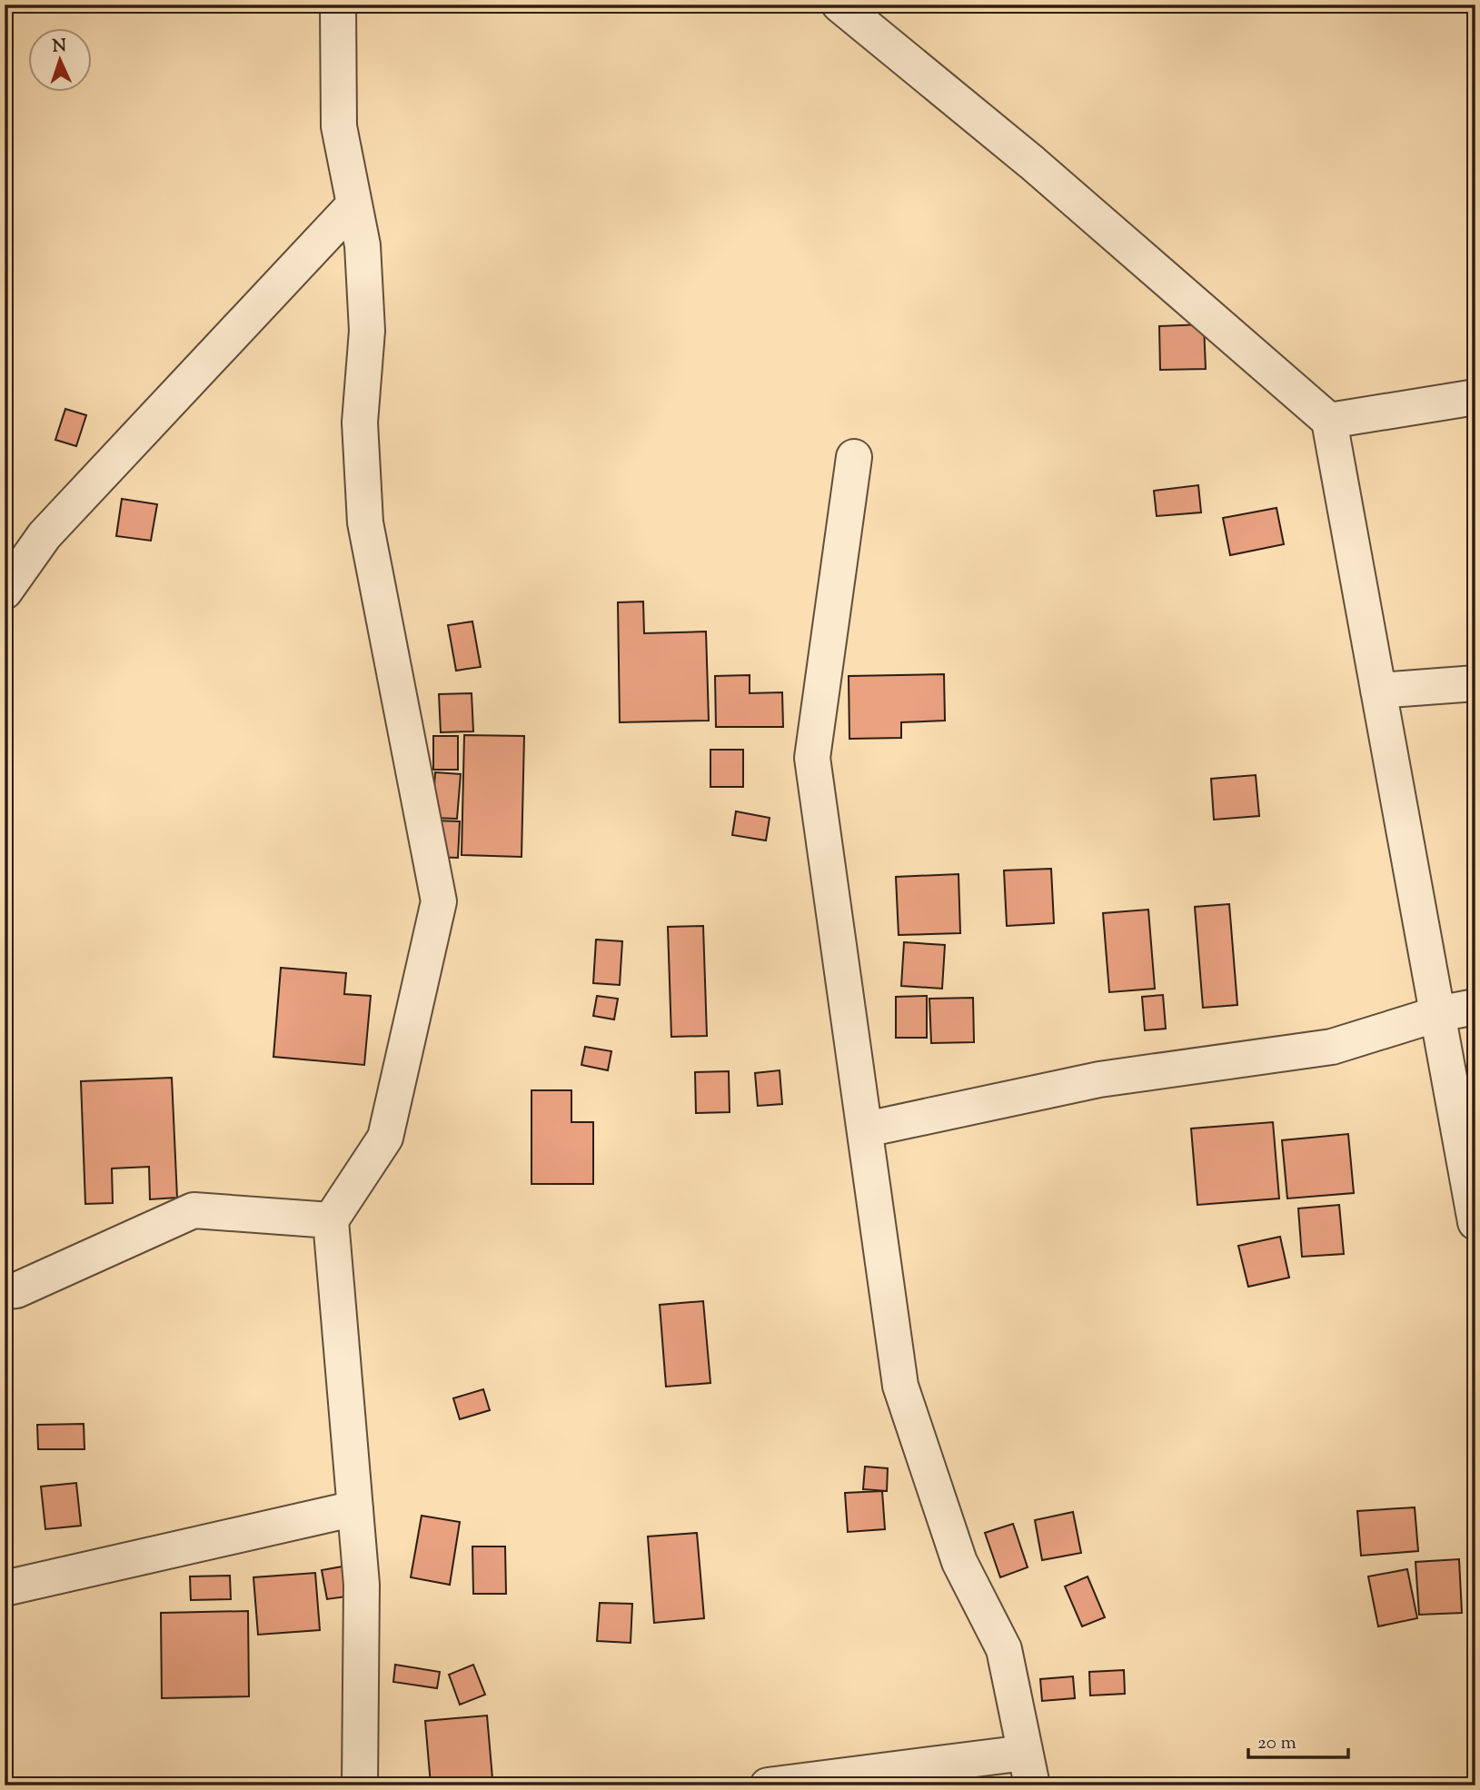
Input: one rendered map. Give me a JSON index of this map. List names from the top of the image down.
{
  "scale_bar": "20 m",
  "north": "top"
}
